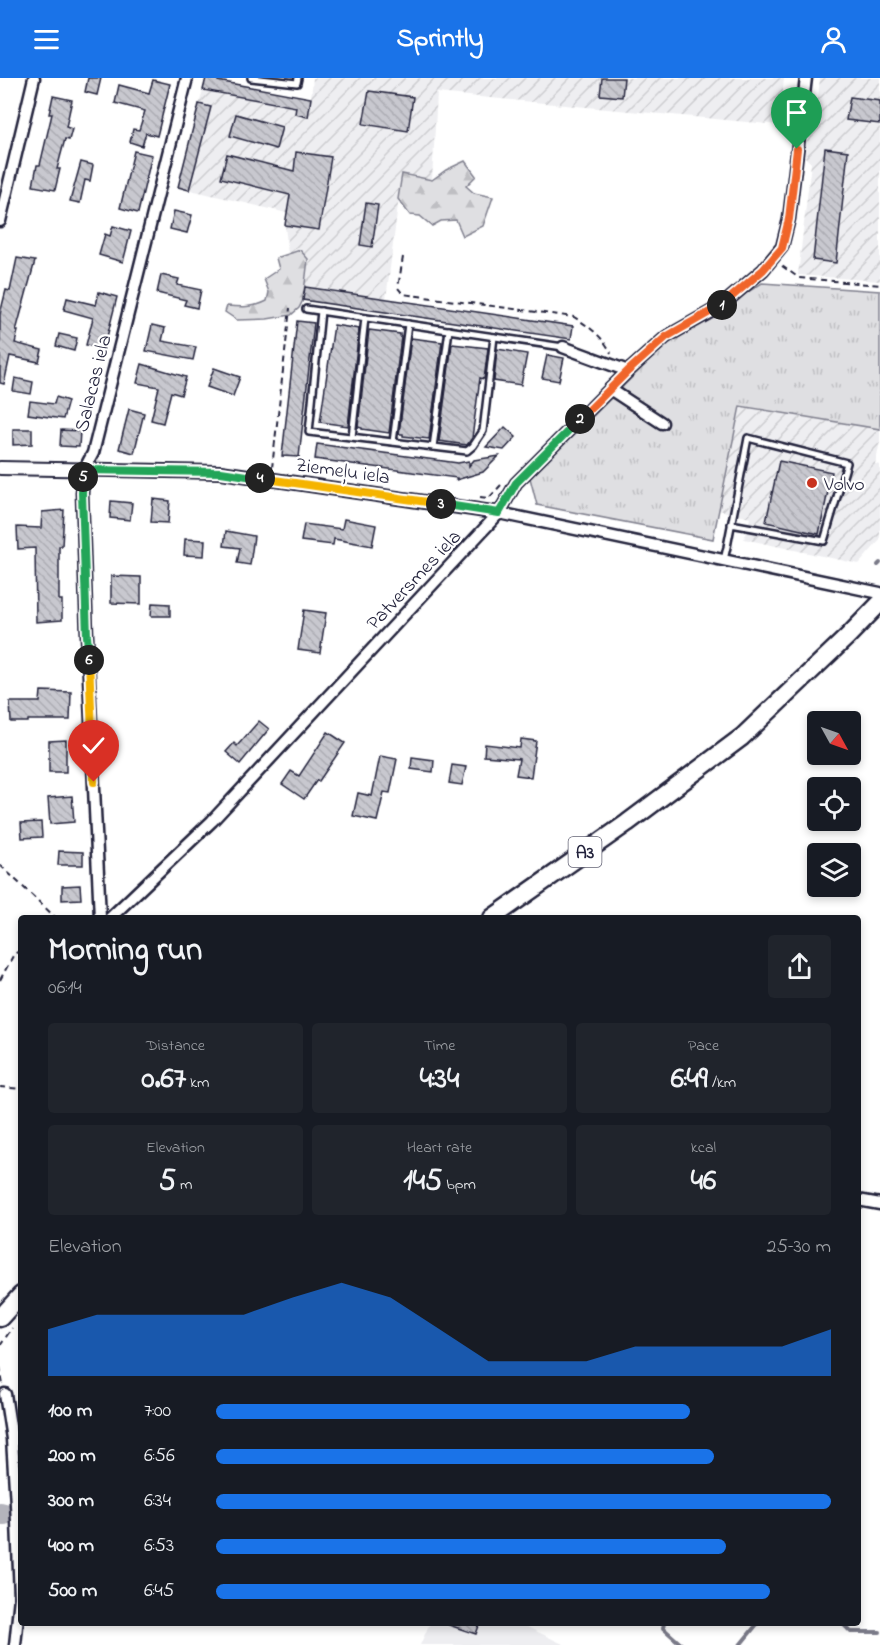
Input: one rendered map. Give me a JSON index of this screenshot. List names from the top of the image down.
{
  "streets": {
    "highway": ["A3"],
    "street": ["Salacas iela", "Ziemeļu iela", "Patversmes iela"]
  },
  "crossings": [
    ["Salacas iela", "Ziemeļu iela"],
    ["Ziemeļu iela", "Patversmes iela"]
  ],
  "places": ["Volvo"],
  "north": "bottom right",
  "page": {
    "header": "Sprintly",
    "pins": [
      "1",
      "2",
      "5",
      "4",
      "3",
      "6"
    ],
    "heading": ["Morning run", "06:14"],
    "stats": [
      ["Distance", "0.67 km"],
      ["Time", "4:34"],
      ["Pace", "6:49 /km"],
      ["Elevation", "5 m"],
      ["Heart rate", "145 bpm"],
      ["kcal", "46"]
    ],
    "chart": ["Elevation", "25–30 m"],
    "list": [
      {
        "name": "100 m",
        "note": "7:00"
      },
      {
        "name": "200 m",
        "note": "6:56"
      },
      {
        "name": "300 m",
        "note": "6:34"
      },
      {
        "name": "400 m",
        "note": "6:53"
      },
      {
        "name": "500 m",
        "note": "6:45"
      }
    ]
  }
}
